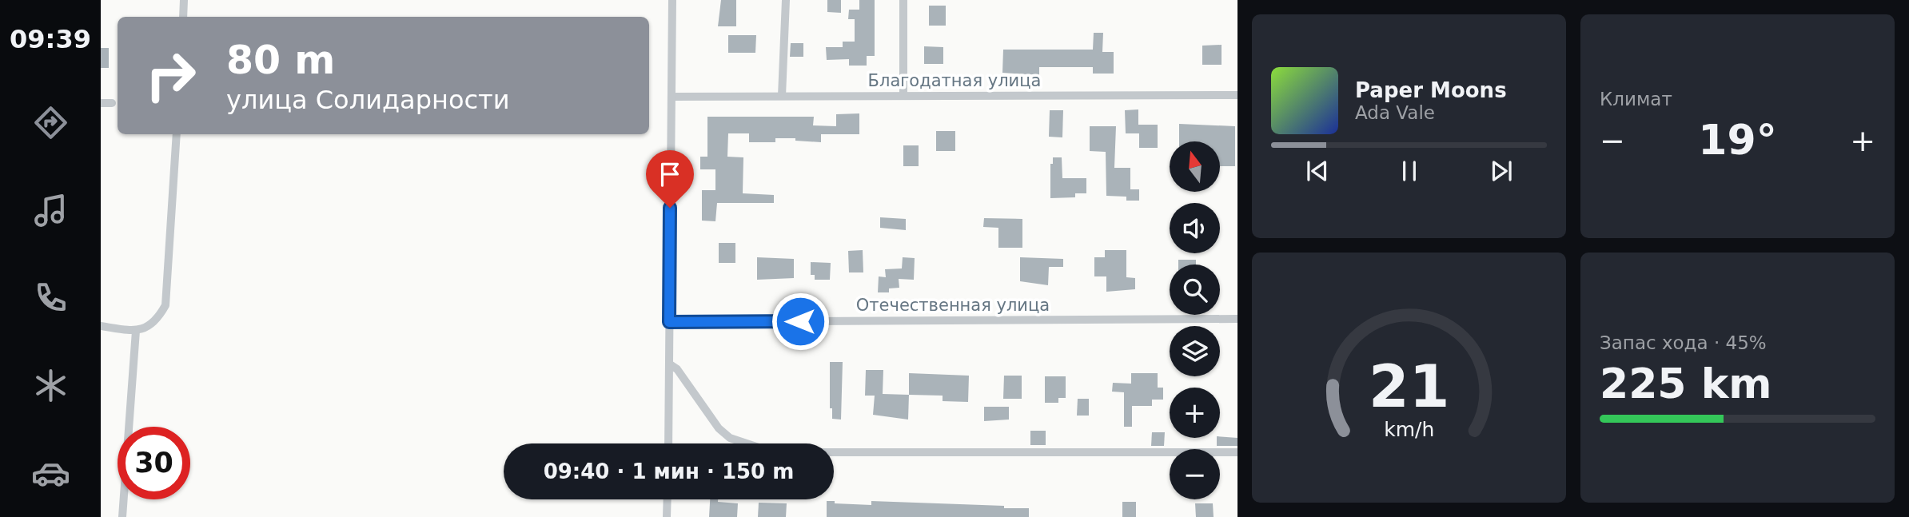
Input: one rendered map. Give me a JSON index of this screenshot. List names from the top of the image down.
{
  "streets": {
    "street": ["Благодатная улица", "Отечественная улица"]
  },
  "north": "top",
  "page": {
    "tabs": "09:39",
    "tile": [
      "Климат",
      ["Запас хода · 45%", "225 km"]
    ],
    "turn": ["80 m", "улица Солидарности"],
    "song": ["Paper Moons", "Ada Vale"],
    "heat": ["−", "19°", "+"],
    "map_buttons": ["+", "−"],
    "limit": "30",
    "trip": "09:40 · 1 мин · 150 m",
    "gauge": ["21", "km/h"]
  }
}
